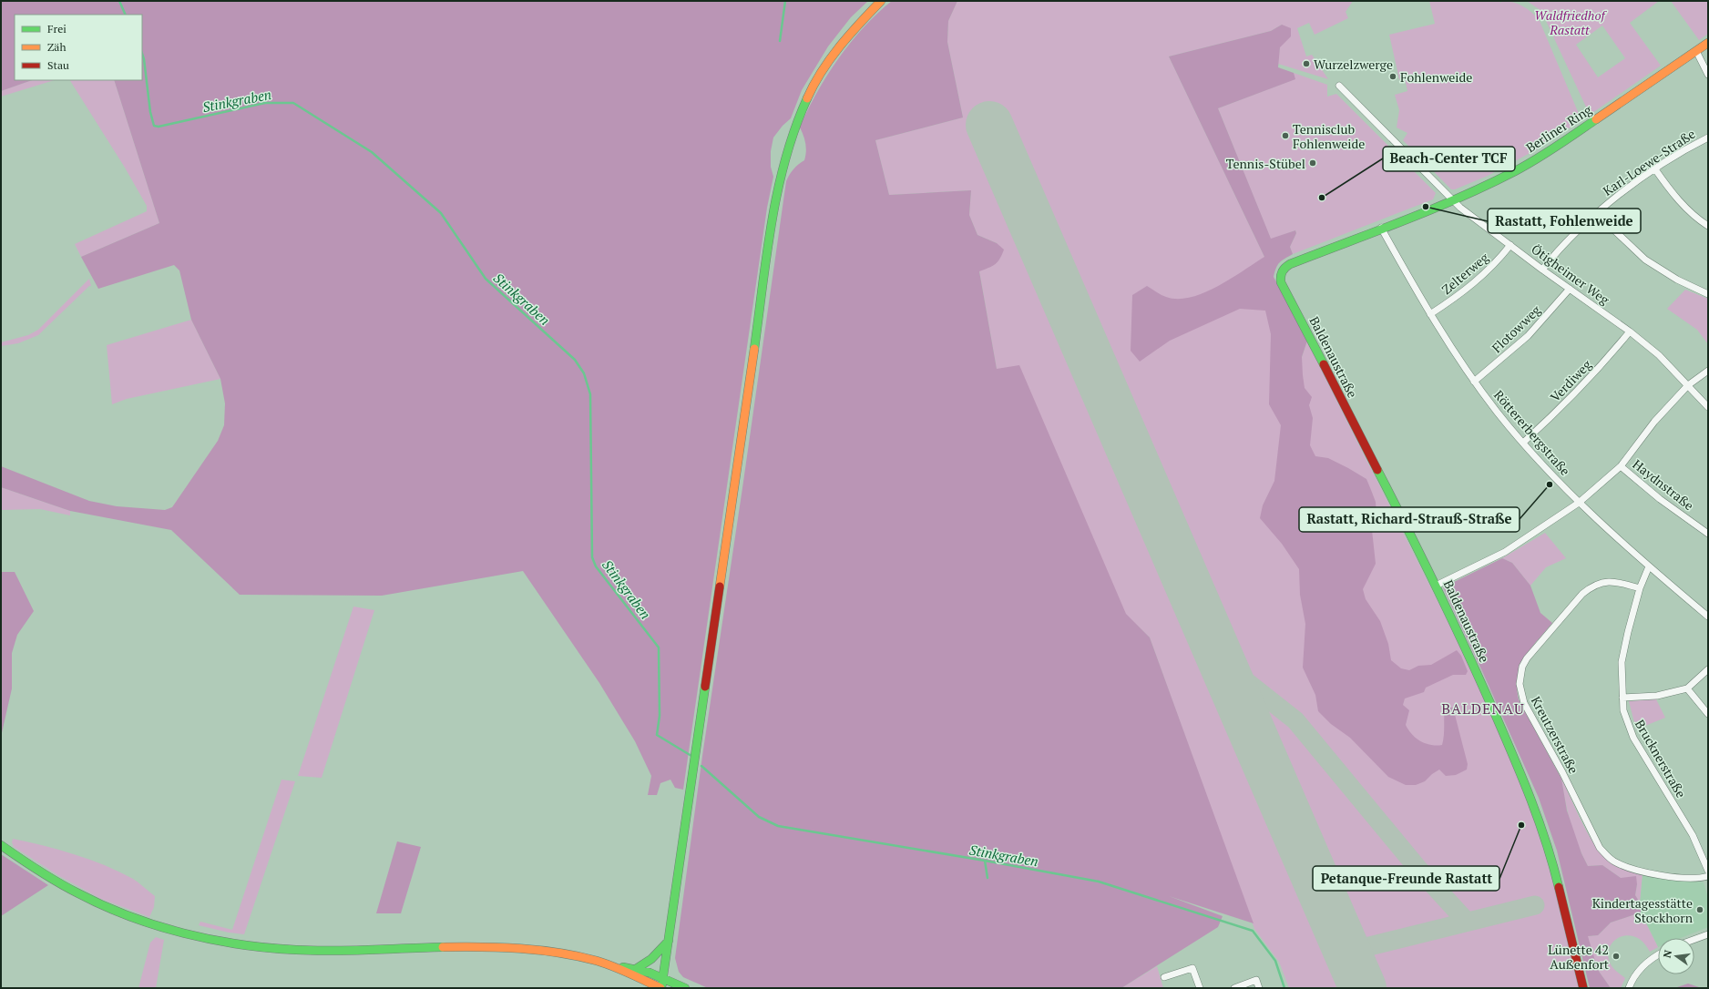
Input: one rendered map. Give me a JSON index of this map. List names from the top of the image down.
{
  "streets": {
    "street": [
      "Berliner Ring",
      "Karl-Loewe-Straße",
      "Zelterweg",
      "Ötigheimer Weg",
      "Flotowweg",
      "Baldenaustraße",
      "Verdiweg",
      "Röttererbergstraße",
      "Haydnstraße",
      "Kreutzerstraße",
      "Brucknerstraße"
    ]
  },
  "crossings": [
    ["Berliner Ring", "Ötigheimer Weg"],
    ["Berliner Ring", "Baldenaustraße"],
    ["Berliner Ring", "Röttererbergstraße"],
    ["Karl-Loewe-Straße", "Ötigheimer Weg"],
    ["Zelterweg", "Ötigheimer Weg"],
    ["Zelterweg", "Röttererbergstraße"],
    ["Ötigheimer Weg", "Flotowweg"],
    ["Ötigheimer Weg", "Verdiweg"],
    ["Flotowweg", "Röttererbergstraße"],
    ["Verdiweg", "Röttererbergstraße"],
    ["Röttererbergstraße", "Brucknerstraße"],
    ["Kreutzerstraße", "Brucknerstraße"]
  ],
  "districts": ["BALDENAU"],
  "water": ["Stinkgraben"],
  "parks": ["Waldfriedhof Rastatt"],
  "places": [
    "Wurzelzwerge",
    "Fohlenweide",
    "Tennisclub Fohlenweide",
    "Tennis-Stübel",
    "Beach-Center TCF",
    "Rastatt, Fohlenweide",
    "Rastatt, Richard-Strauß-Straße",
    "Petanque-Freunde Rastatt",
    "Kindertagesstätte Stockhorn",
    "Lünette 42 Außenfort"
  ],
  "legend": ["Frei", "Zäh", "Stau"],
  "north": "left"
}
